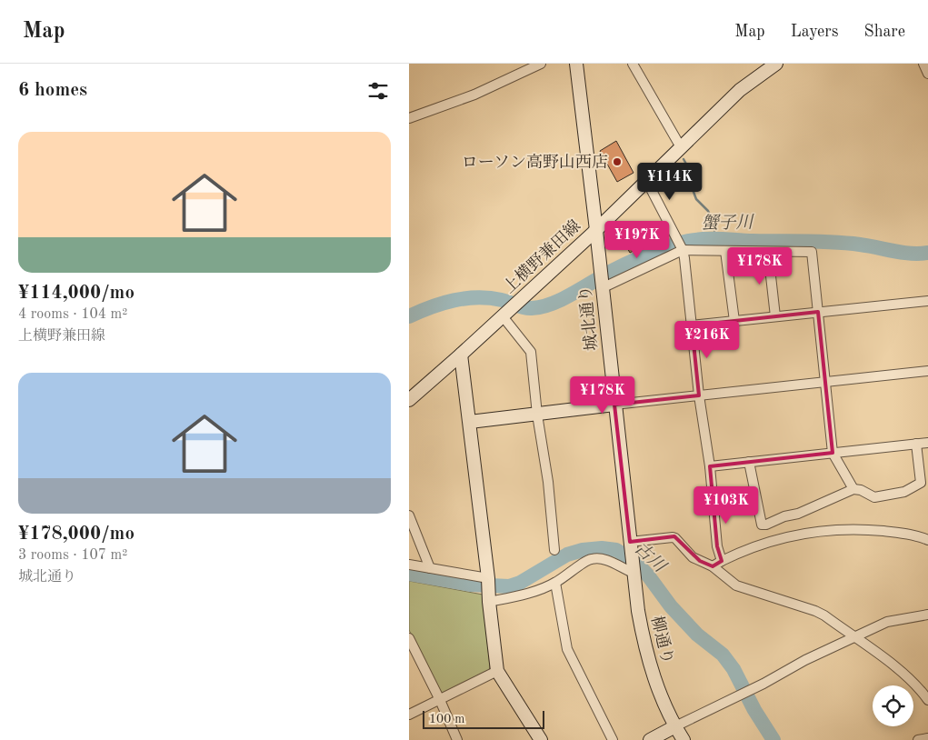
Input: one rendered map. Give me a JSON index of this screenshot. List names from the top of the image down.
{
  "streets": {
    "street": ["上横野兼田線", "城北通り", "柳通り"]
  },
  "crossings": [
    ["上横野兼田線", "城北通り"],
    ["城北通り", "柳通り"]
  ],
  "water": ["蟹子川", "古川"],
  "places": ["ローソン高野山西店"],
  "scale_bar": "100 m",
  "page": {
    "header": "Map",
    "nav": ["Map", "Layers", "Share"],
    "heading": "6 homes",
    "list": [
      {
        "name": "¥114,000/mo",
        "note": "4 rooms · 104 m² · 上横野兼田線"
      },
      {
        "name": "¥178,000/mo",
        "note": "3 rooms · 107 m² · 城北通り"
      }
    ],
    "price": [
      "¥114K",
      "¥197K",
      "¥178K",
      "¥216K",
      "¥178K",
      "¥103K"
    ],
    "scale": "100 m"
  }
}
